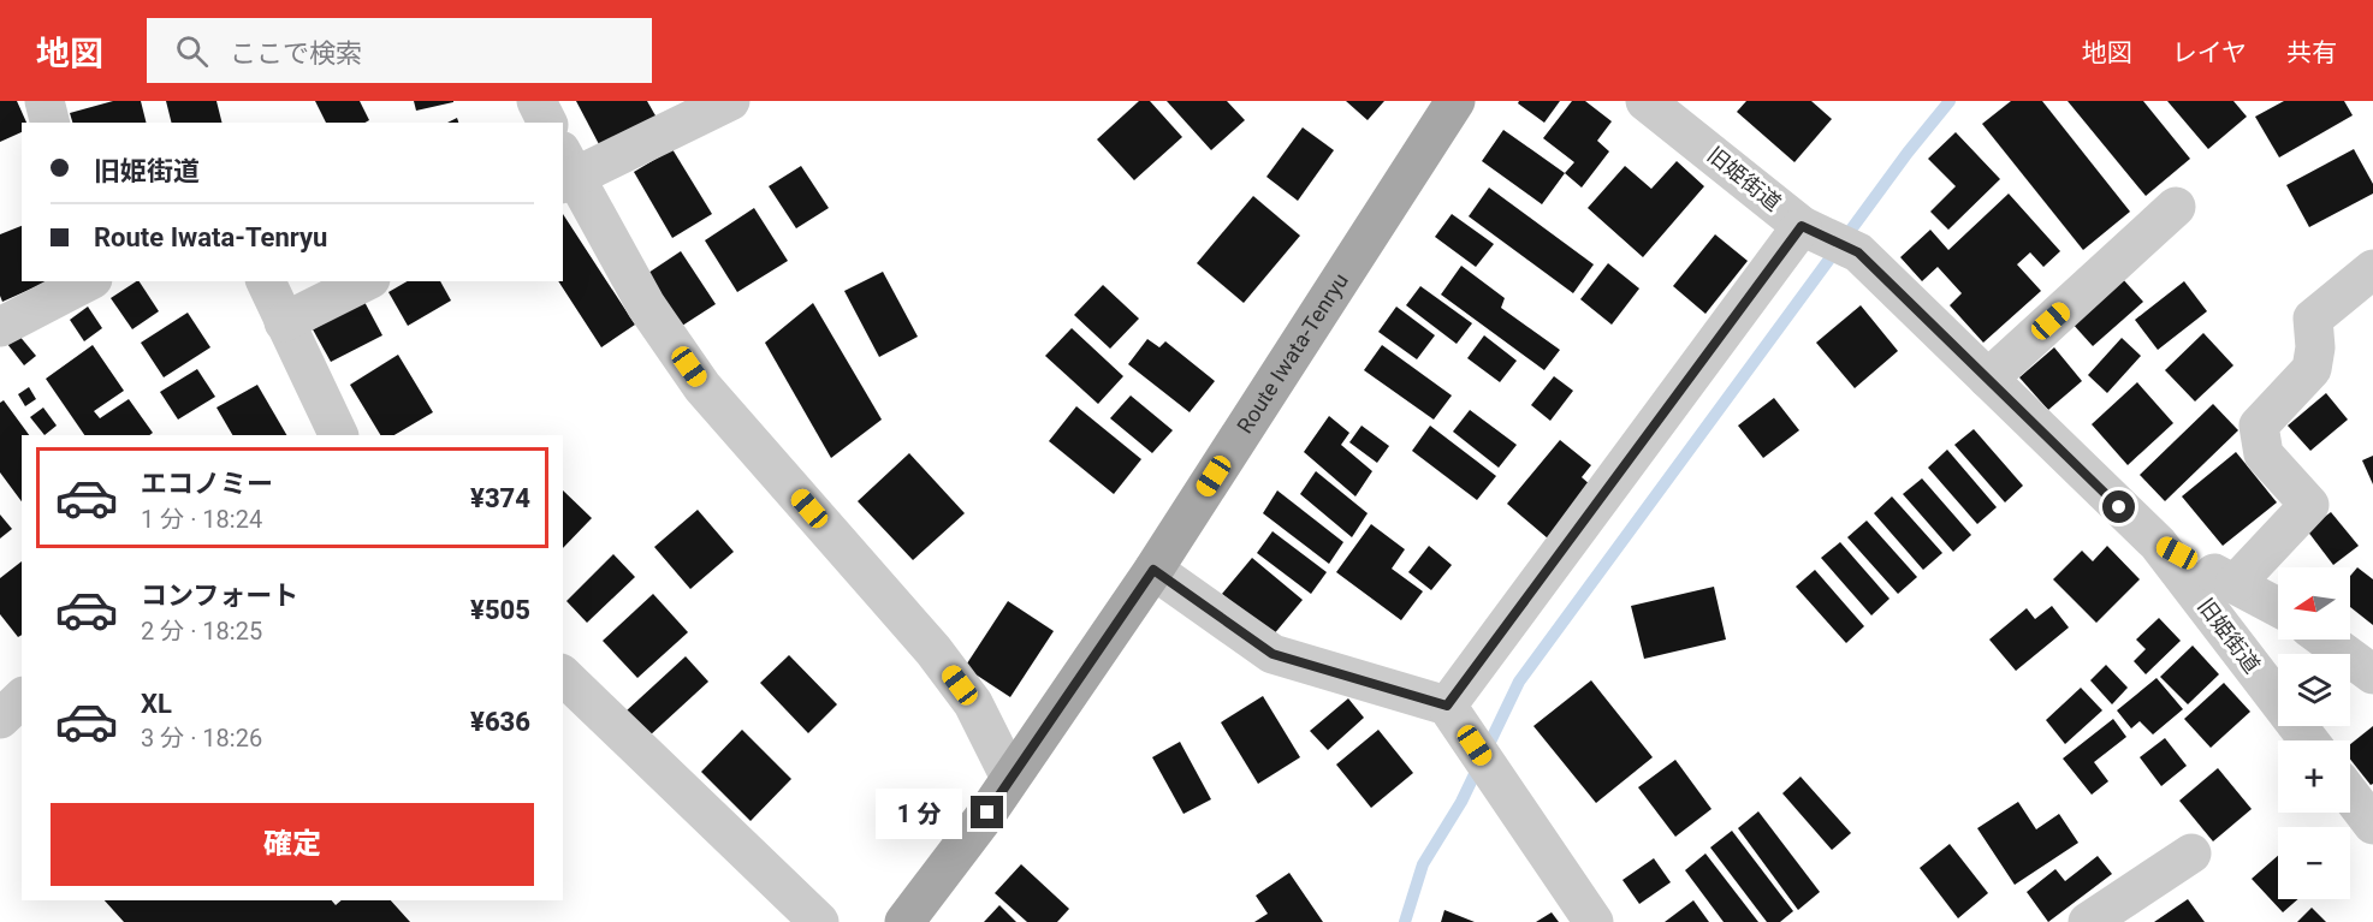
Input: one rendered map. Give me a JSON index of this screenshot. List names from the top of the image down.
{
  "streets": {
    "main road": ["Route Iwata-Tenryu"],
    "street": ["旧姫街道"]
  },
  "north": "left",
  "page": {
    "header": "地図",
    "search": "ここで検索",
    "nav": ["地図", "レイヤ", "共有"],
    "banner": ["旧姫街道", "Route Iwata-Tenryu"],
    "list": [
      {
        "name": "エコノミー",
        "note": "1 分 · 18:24",
        "value": "¥374"
      },
      {
        "name": "コンフォート",
        "note": "2 分 · 18:25",
        "value": "¥505"
      },
      {
        "name": "XL",
        "note": "3 分 · 18:26",
        "value": "¥636"
      }
    ],
    "map_buttons": ["+", "−"],
    "bubble": "1 分",
    "buttons": "確定"
  }
}
